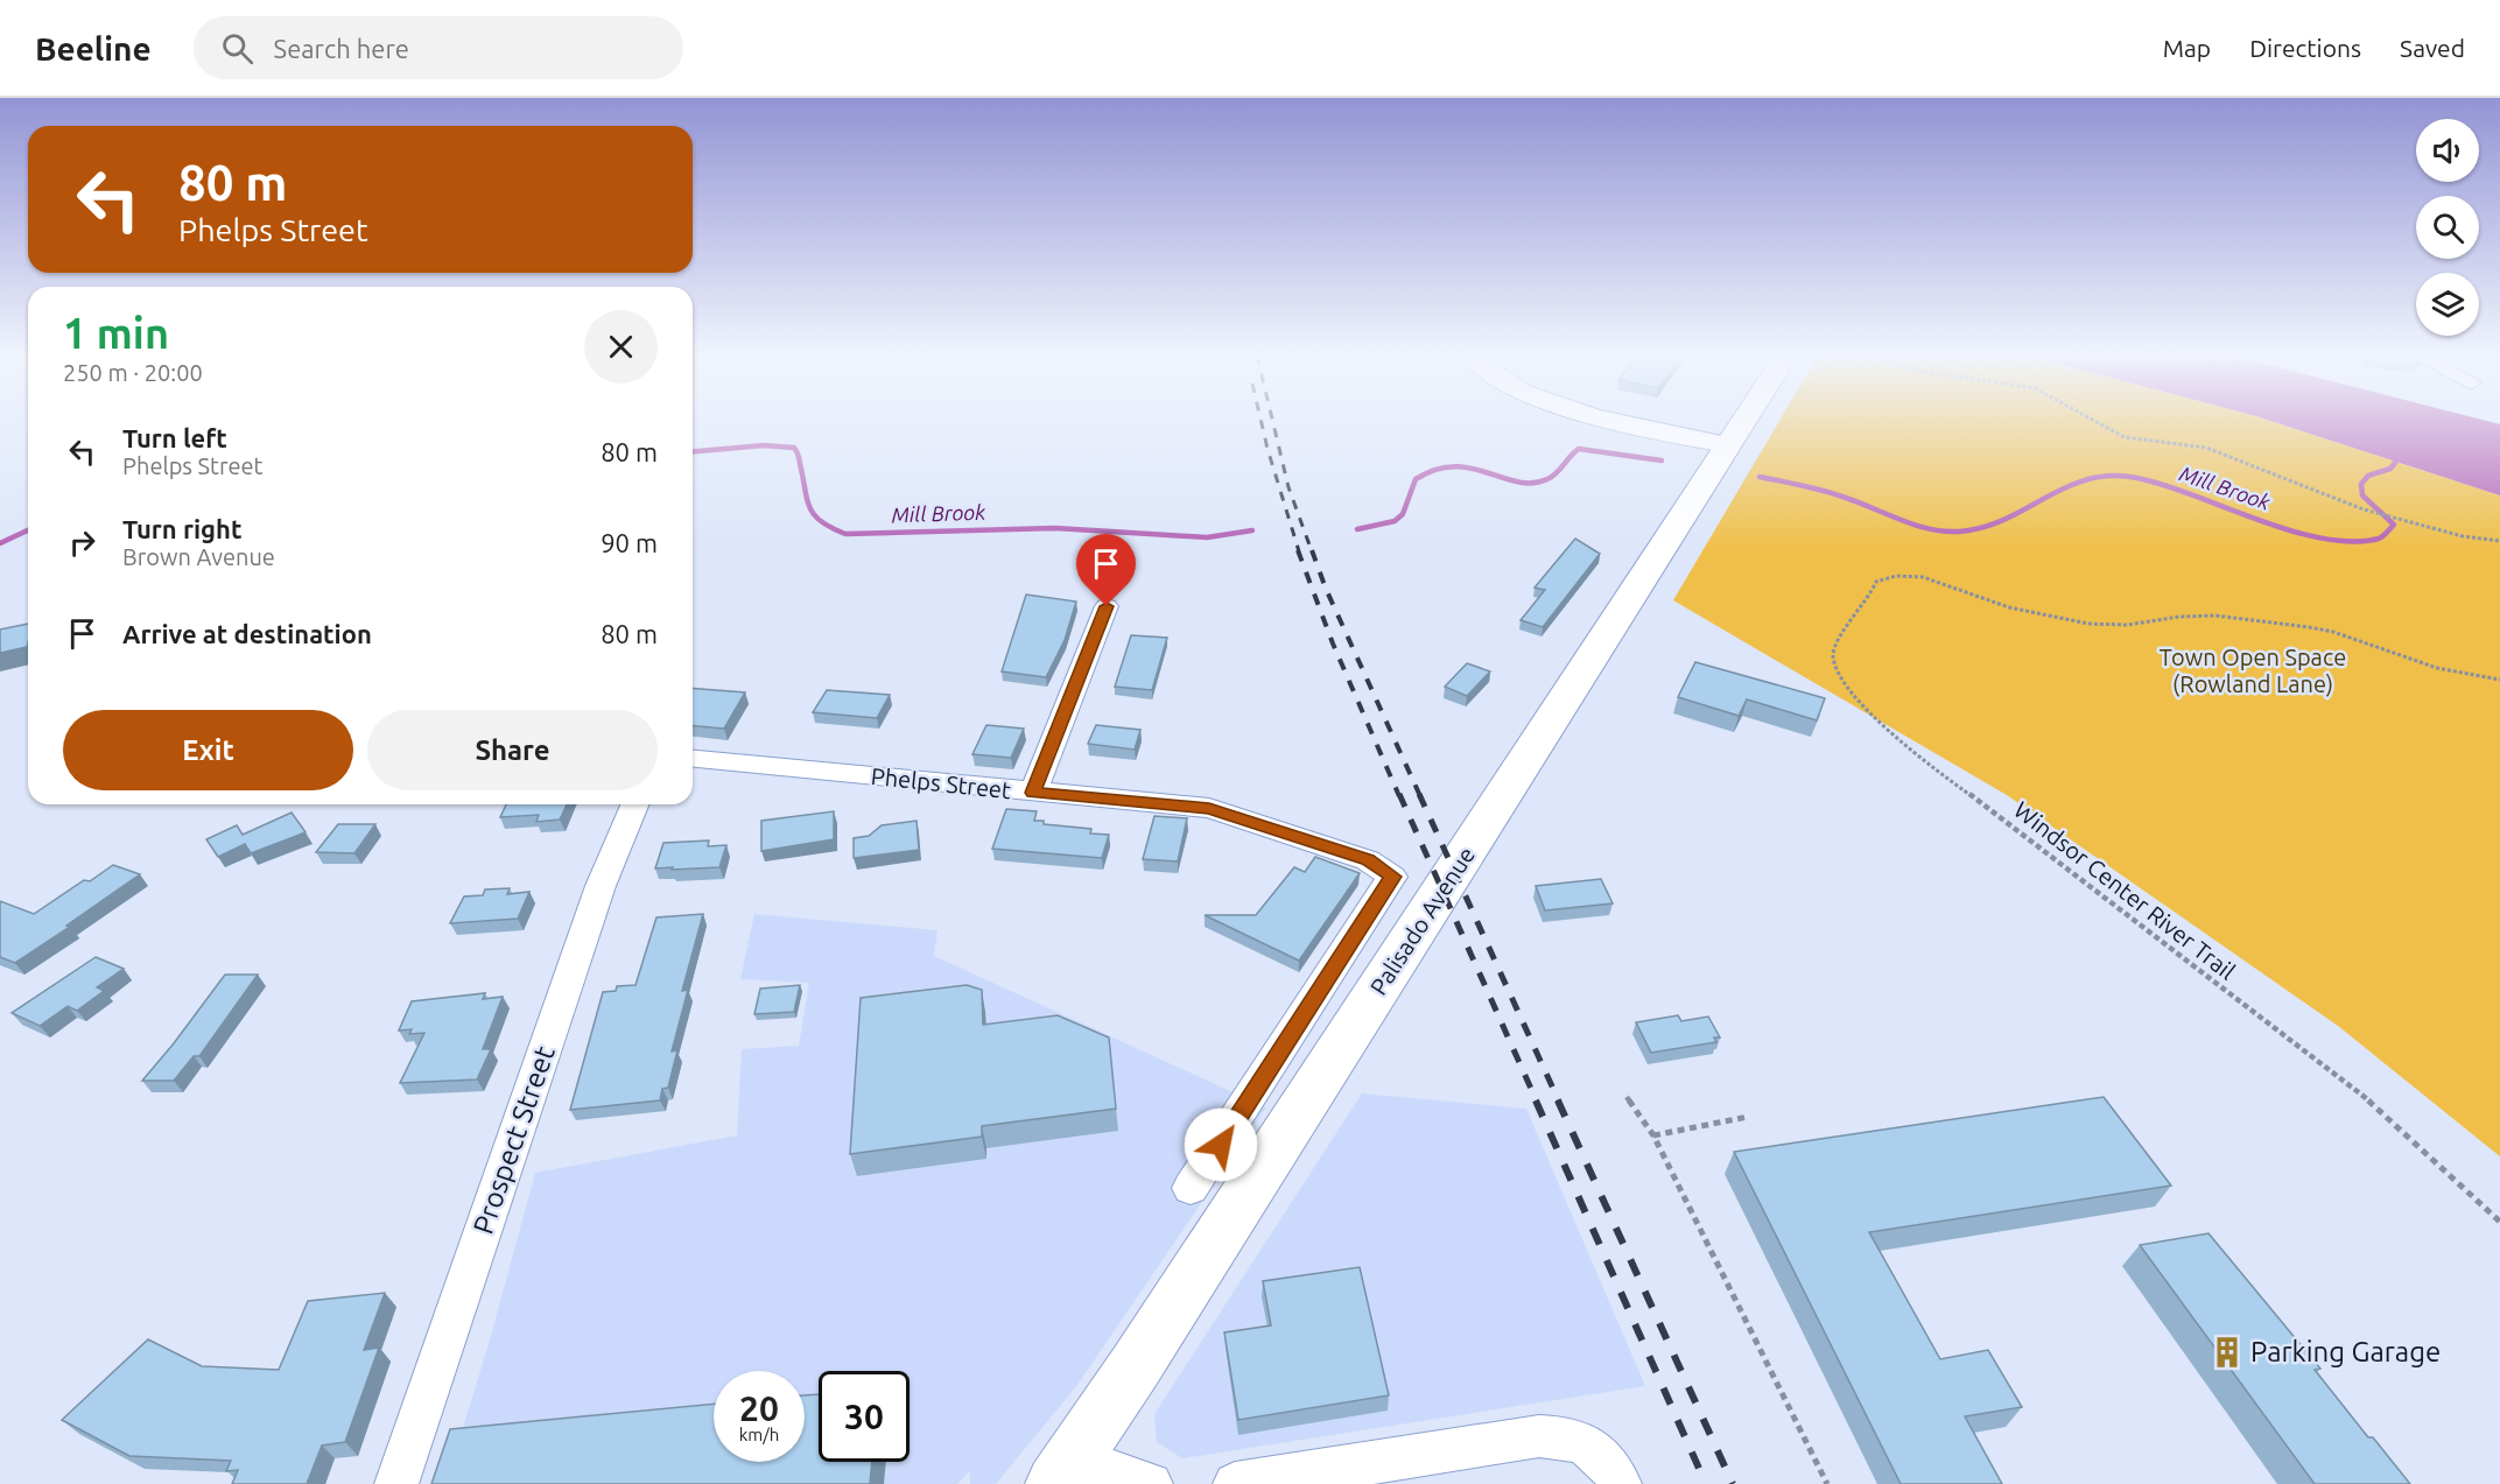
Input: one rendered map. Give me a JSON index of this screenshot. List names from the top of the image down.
{
  "streets": {
    "main road": ["Palisado Avenue"],
    "street": ["Phelps Street", "Prospect Street"],
    "path": ["Windsor Center River Trail"]
  },
  "water": ["Mill Brook"],
  "parks": ["Town Open Space (Rowland Lane)"],
  "places": {
    "building": ["Parking Garage"]
  },
  "page": {
    "header": "Beeline",
    "search": "Search here",
    "nav": ["Map", "Directions", "Saved"],
    "turn": ["80 m", "Phelps Street"],
    "heading": ["1 min", "250 m · 20:00"],
    "list": [
      {
        "name": "Turn left",
        "note": "Phelps Street",
        "value": "80 m"
      },
      {
        "name": "Turn right",
        "note": "Brown Avenue",
        "value": "90 m"
      },
      {
        "name": "Arrive at destination",
        "value": "80 m"
      }
    ],
    "buttons": ["Exit", "Share"],
    "speed": "20 km/h",
    "limit": "30"
  }
}
